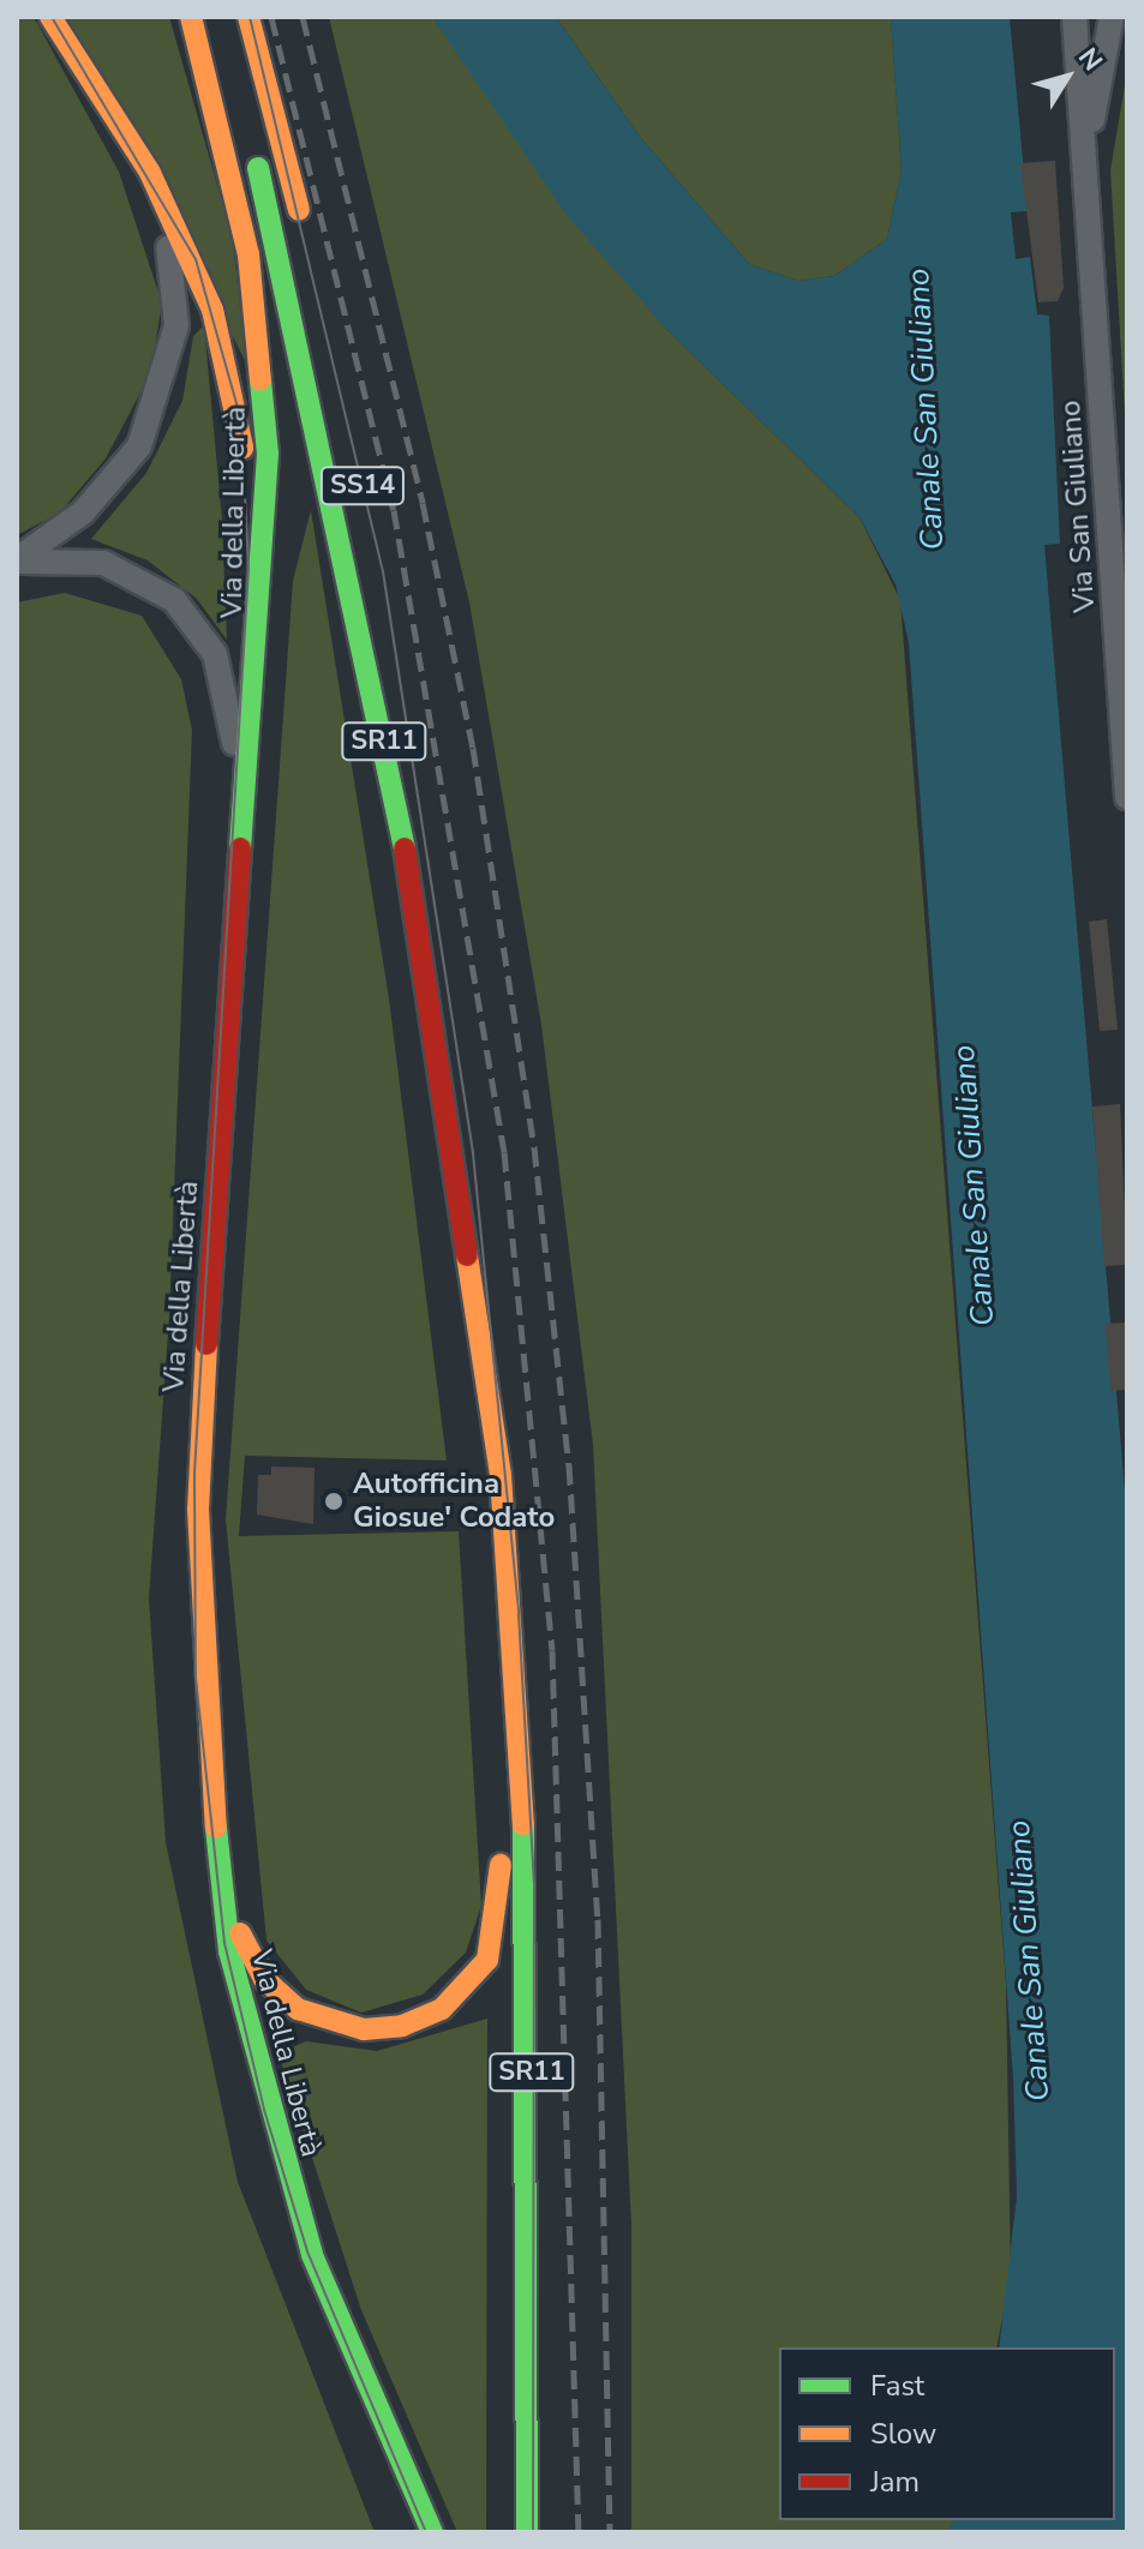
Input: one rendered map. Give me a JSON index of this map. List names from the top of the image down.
{
  "streets": {
    "main road": ["Via della Libertà", "SR11"],
    "street": ["Via San Giuliano"]
  },
  "water": ["Canale San Giuliano"],
  "places": ["Autofficina Giosue' Codato"],
  "legend": ["Fast", "Slow", "Jam"],
  "north": "top right"
}
